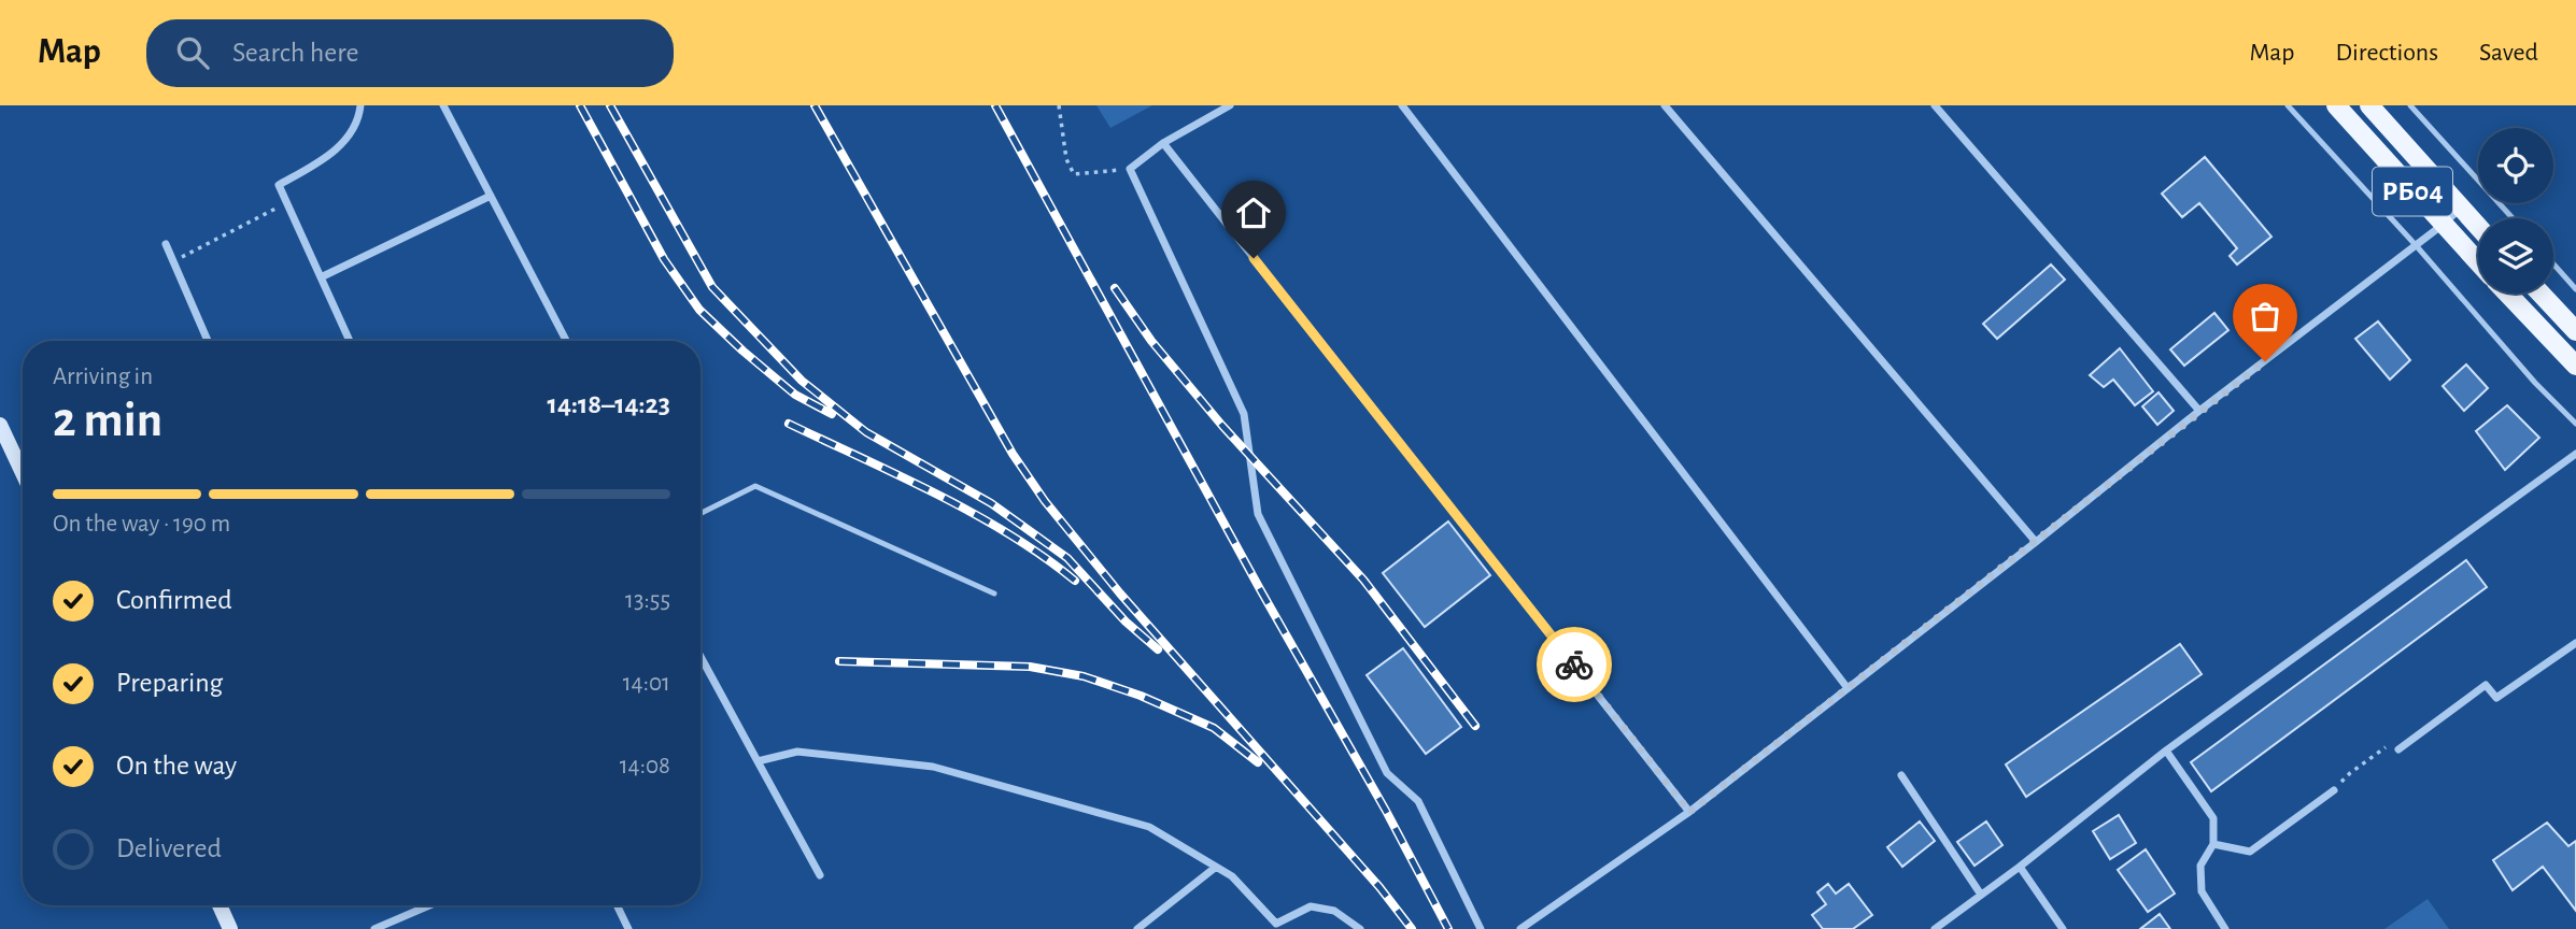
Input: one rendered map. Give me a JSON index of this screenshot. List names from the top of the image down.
{
  "streets": {
    "main road": ["РБ04"]
  },
  "page": {
    "header": "Map",
    "search": "Search here",
    "nav": ["Map", "Directions", "Saved"],
    "heading": ["2 min", "Arriving in", "14:18–14:23"],
    "bar": "On the way · 190 m",
    "list": [
      ["Confirmed", "13:55"],
      ["Preparing", "14:01"],
      ["On the way", "14:08"],
      "Delivered"
    ]
  }
}
